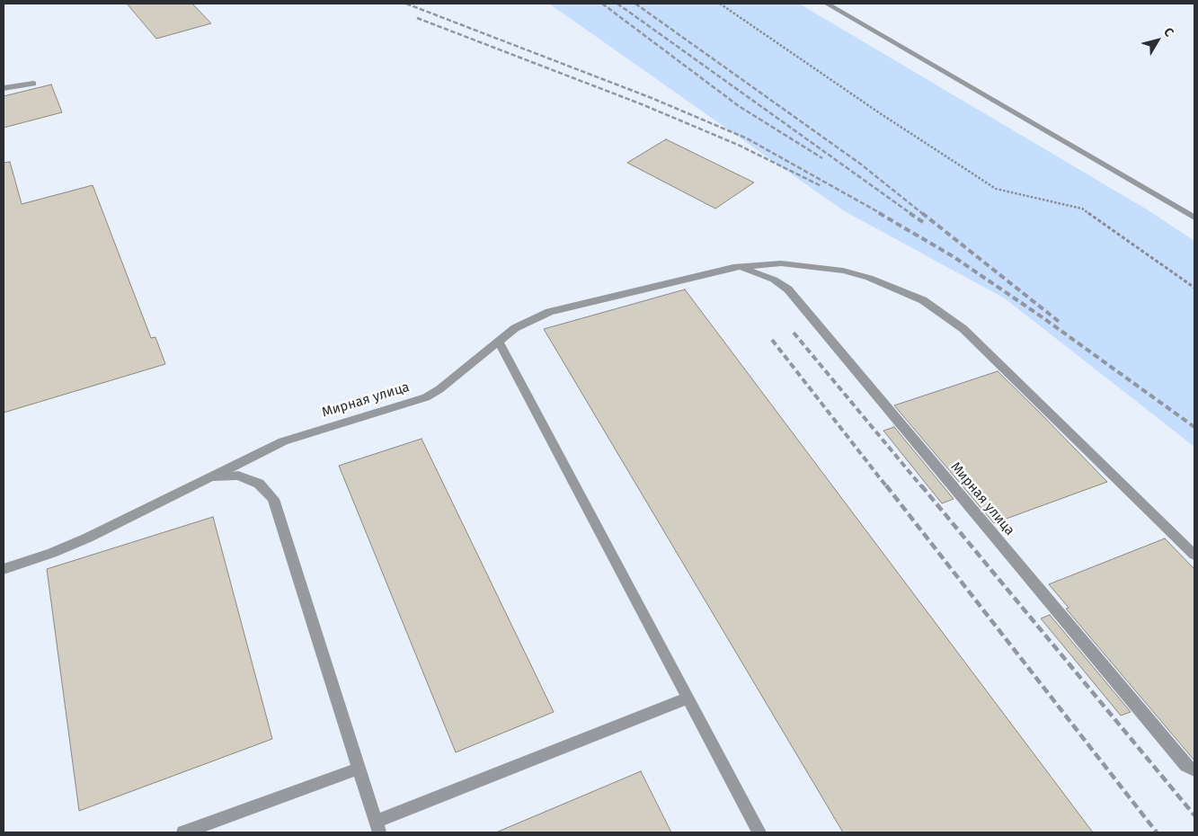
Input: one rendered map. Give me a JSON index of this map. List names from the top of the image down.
{
  "streets": {
    "lane": ["Мирная улица"]
  },
  "north": "top right"
}
